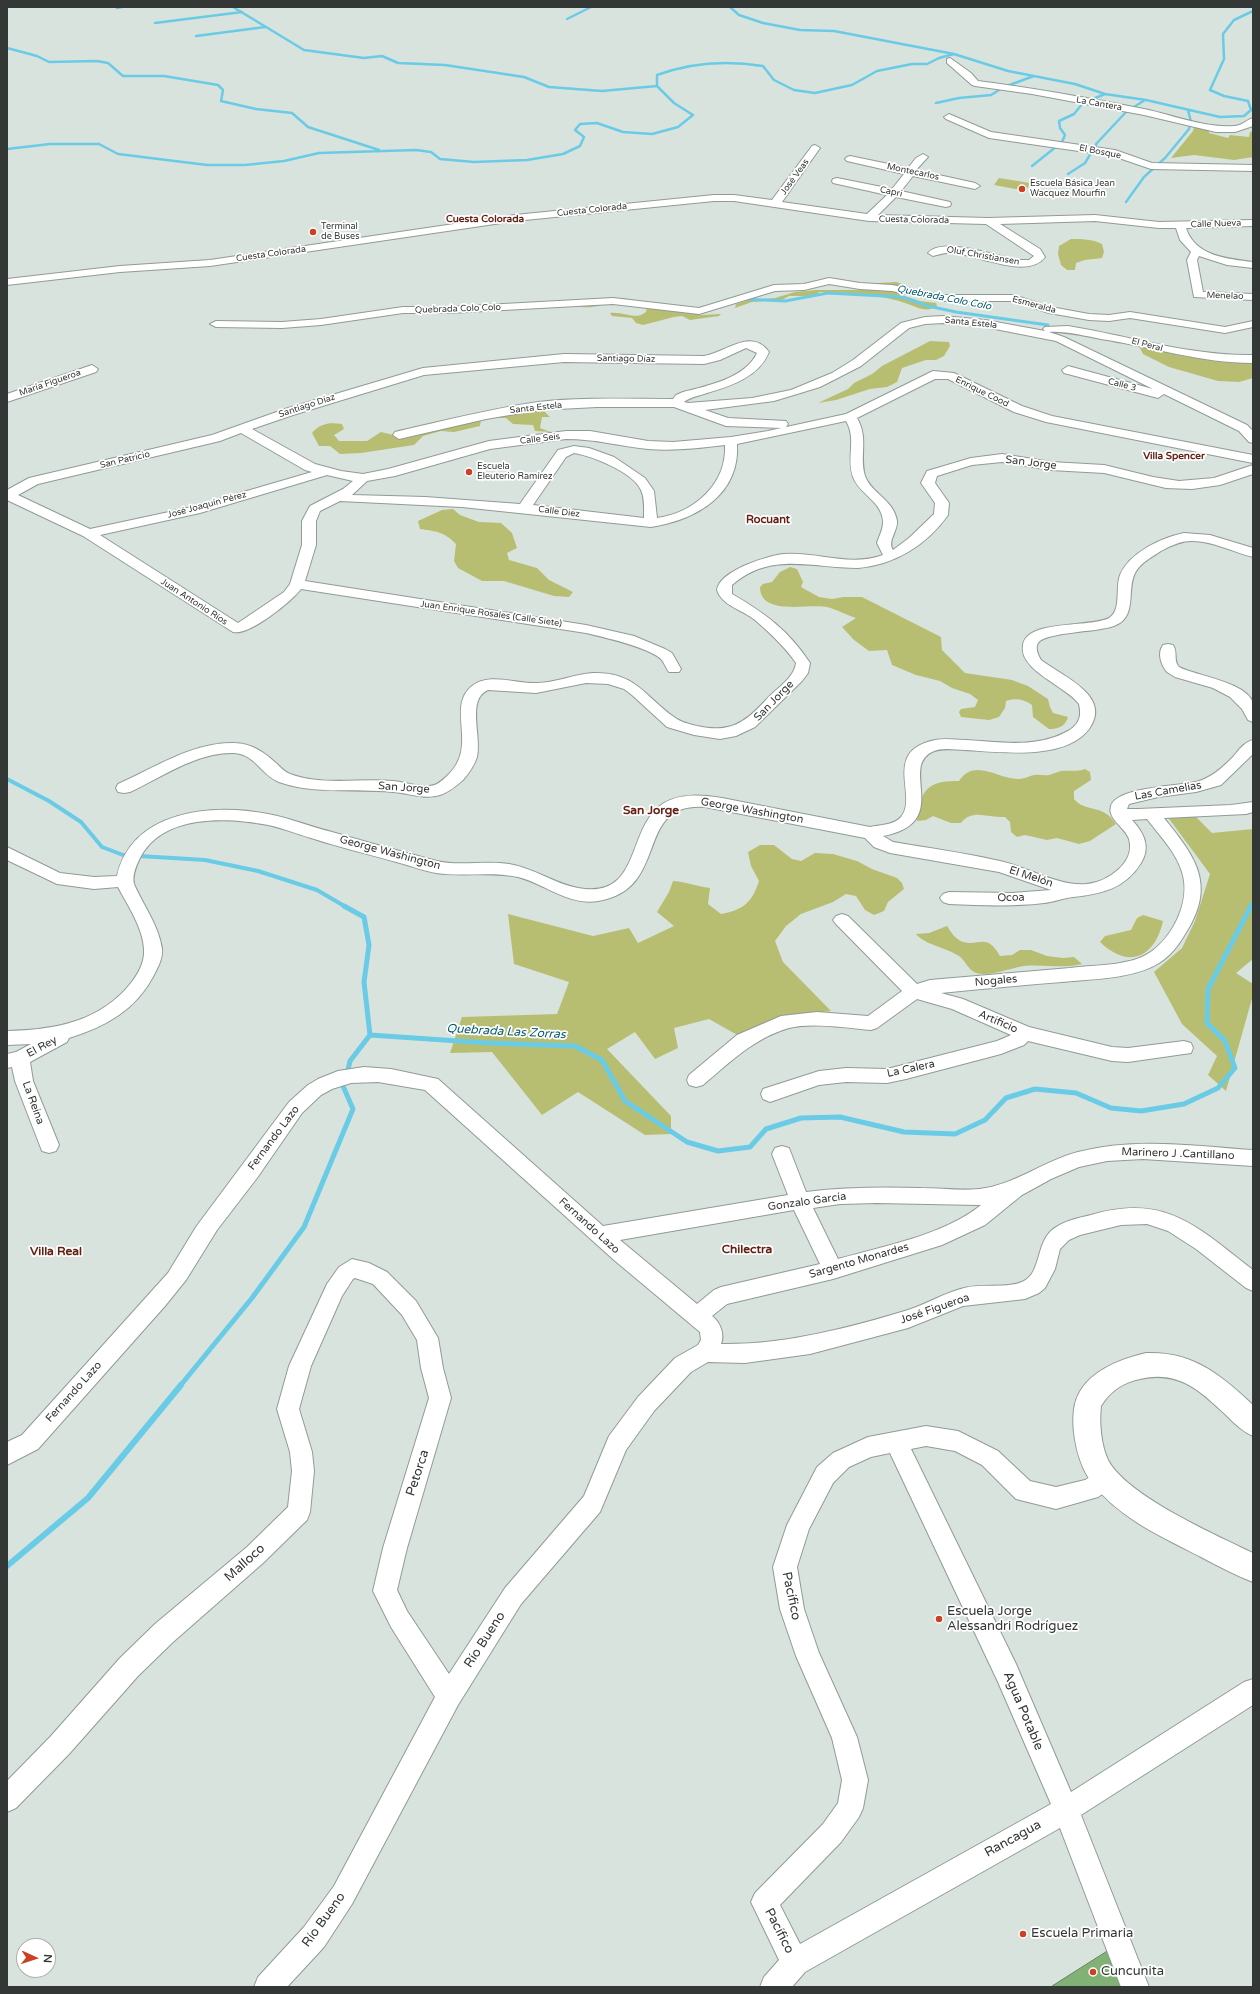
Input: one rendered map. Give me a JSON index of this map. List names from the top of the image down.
{
  "streets": {
    "street": [
      "La Cantera",
      "El Bosque",
      "Montecarlos",
      "José Veas",
      "Capri",
      "Cuesta Colorada",
      "Calle Nueva",
      "Oluf Christiansen",
      "Menelao",
      "Esmeralda",
      "Quebrada Colo Colo",
      "Santa Estela",
      "El Peral",
      "Santiago Díaz",
      "María Figueroa",
      "Calle 3",
      "Enrique Cood",
      "Calle Seis",
      "San Patricio",
      "San Jorge",
      "José Joaquín Pérez",
      "Calle Diez",
      "Juan Antonio Ríos",
      "Juan Enrique Rosales (Calle Siete)",
      "Las Camelias",
      "George Washington",
      "El Melón",
      "Ocoa",
      "Nogales",
      "Artificio",
      "El Rey",
      "La Calera",
      "La Reina",
      "Fernando Lazo",
      "Marinero J .Cantillano",
      "Gonzalo García",
      "Sargento Monardes",
      "José Figueroa",
      "Petorca",
      "Malloco",
      "Pacífico",
      "Río Bueno",
      "Agua Potable",
      "Rancagua"
    ]
  },
  "crossings": [
    ["José Veas", "Cuesta Colorada"],
    ["Cuesta Colorada", "Calle Nueva"],
    ["Cuesta Colorada", "Oluf Christiansen"],
    ["Esmeralda", "Quebrada Colo Colo"],
    ["Santa Estela", "El Peral"],
    ["Santa Estela", "Santiago Díaz"],
    ["Santa Estela", "Calle 3"],
    ["Santiago Díaz", "Calle Seis"],
    ["Santiago Díaz", "San Patricio"],
    ["Enrique Cood", "Calle Seis"],
    ["Calle Seis", "San Patricio"],
    ["Calle Seis", "José Joaquín Pérez"],
    ["Calle Seis", "Calle Diez"],
    ["Calle Seis", "Juan Antonio Ríos"],
    ["San Patricio", "Juan Antonio Ríos"],
    ["José Joaquín Pérez", "Juan Antonio Ríos"],
    ["Calle Diez", "Juan Antonio Ríos"],
    ["Juan Antonio Ríos", "Juan Enrique Rosales (Calle Siete)"],
    ["Las Camelias", "El Melón"],
    ["Las Camelias", "Nogales"],
    ["George Washington", "El Melón"],
    ["El Melón", "Ocoa"],
    ["Nogales", "Artificio"],
    ["Artificio", "La Calera"],
    ["El Rey", "La Reina"],
    ["Fernando Lazo", "Gonzalo García"],
    ["Fernando Lazo", "Sargento Monardes"],
    ["Marinero J .Cantillano", "Gonzalo García"],
    ["Marinero J .Cantillano", "Sargento Monardes"],
    ["Gonzalo García", "Sargento Monardes"],
    ["José Figueroa", "Río Bueno"],
    ["Petorca", "Malloco"],
    ["Petorca", "Río Bueno"],
    ["Pacífico", "Agua Potable"],
    ["Pacífico", "Rancagua"],
    ["Agua Potable", "Rancagua"]
  ],
  "districts": [
    "Cuesta Colorada",
    "Villa Spencer",
    "Rocuant",
    "San Jorge",
    "Chilectra",
    "Villa Real"
  ],
  "water": ["Quebrada Colo Colo", "Quebrada Las Zorras"],
  "places": [
    "Escuela Básica Jean Wacquez Mourfin",
    "Terminal de Buses",
    "Escuela Eleuterio Ramírez",
    "Escuela Jorge Alessandri Rodríguez",
    "Escuela Primaria",
    "Cuncunita"
  ],
  "north": "right"
}
